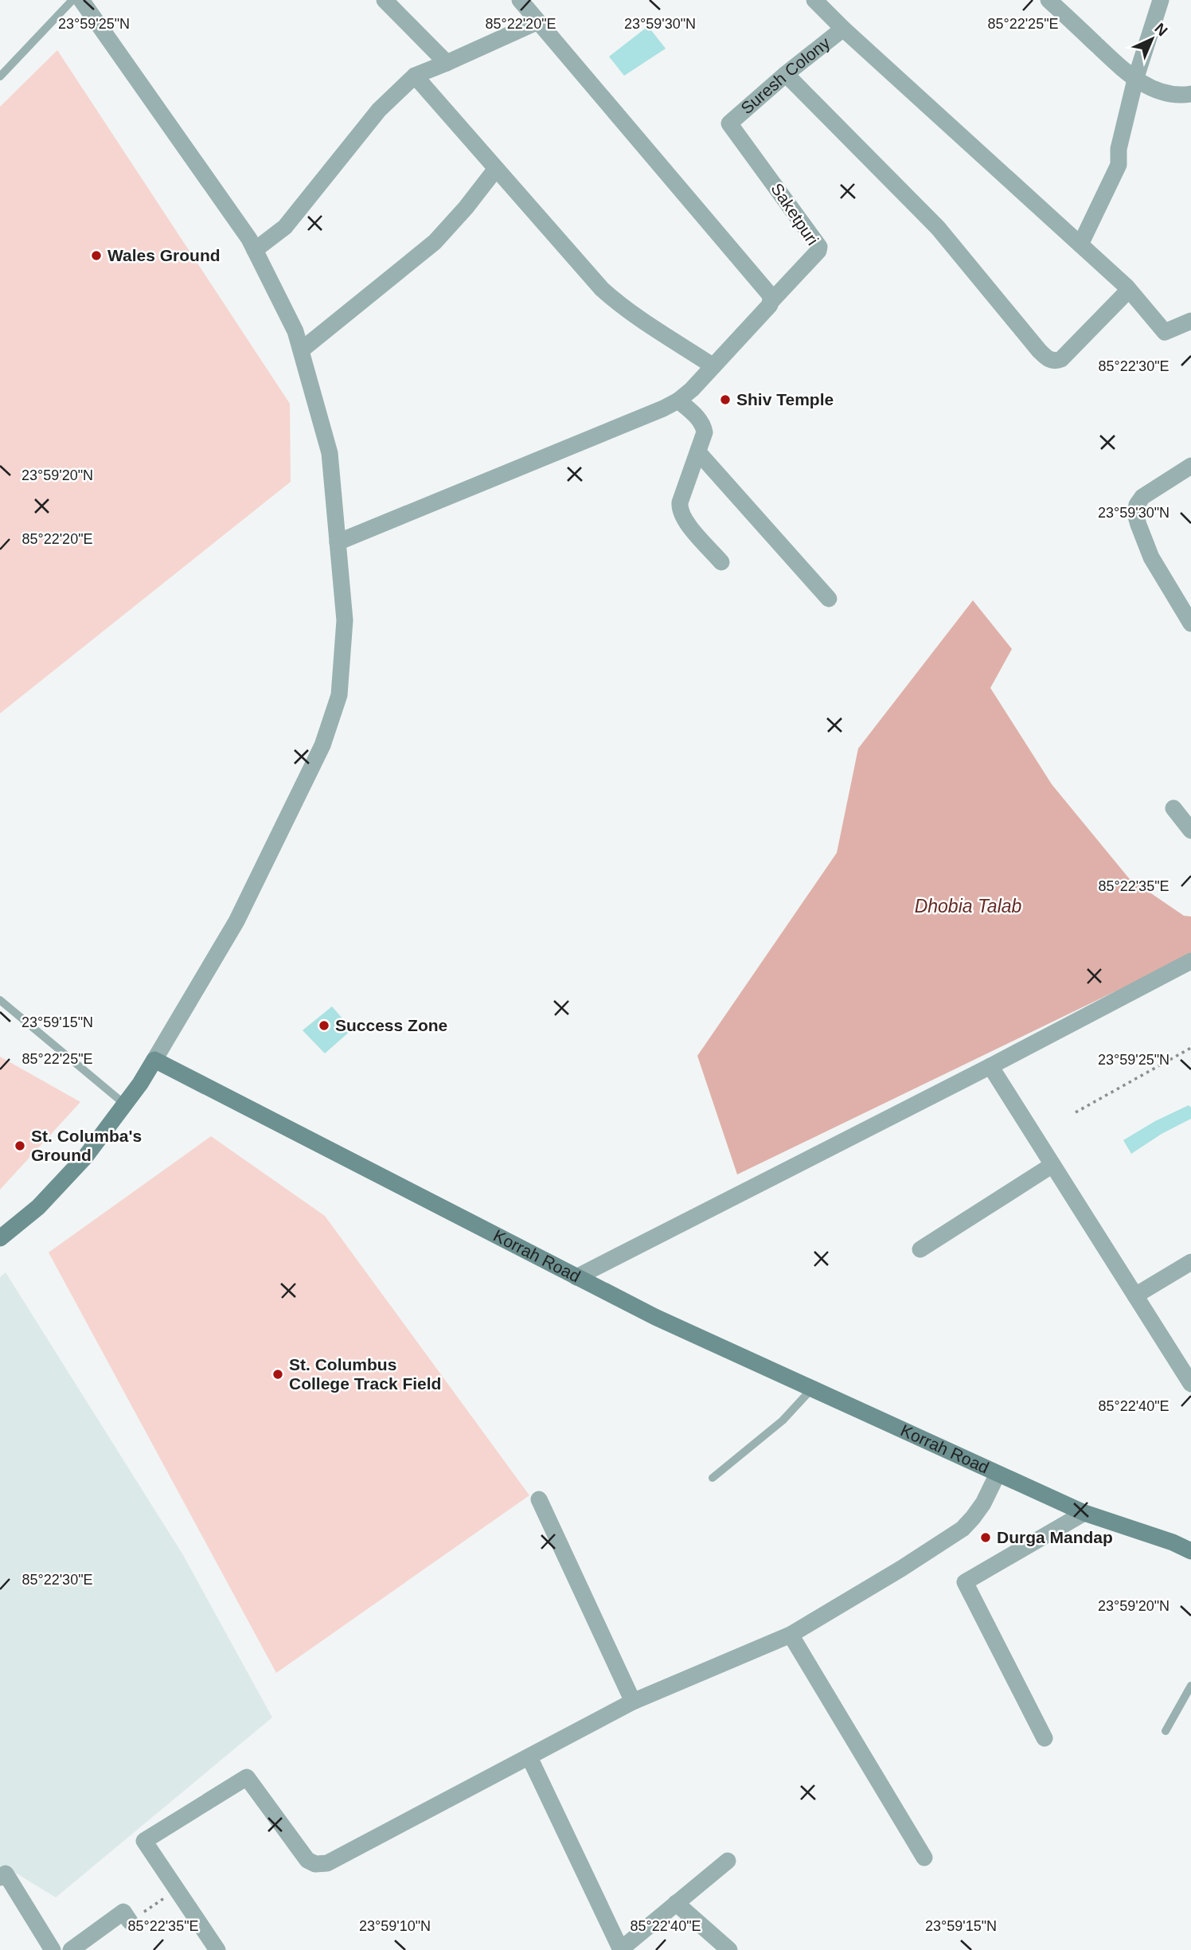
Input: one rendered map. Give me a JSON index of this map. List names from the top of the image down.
{
  "streets": {
    "main road": ["Korrah Road"],
    "street": ["Suresh Colony", "Saketpuri"]
  },
  "crossings": [
    ["Suresh Colony", "Saketpuri"]
  ],
  "water": ["Dhobia Talab"],
  "places": [
    "Wales Ground",
    "Shiv Temple",
    "Success Zone",
    "St. Columba's Ground",
    "St. Columbus College Track Field",
    "Durga Mandap"
  ],
  "north": "top right",
  "coordinates": [
    "23°59'25\"N",
    "23°59'30\"N",
    "85°22'20\"E",
    "85°22'25\"E",
    "85°22'30\"E",
    "23°59'20\"N",
    "85°22'35\"E",
    "23°59'15\"N",
    "85°22'40\"E",
    "23°59'10\"N"
  ]
}
